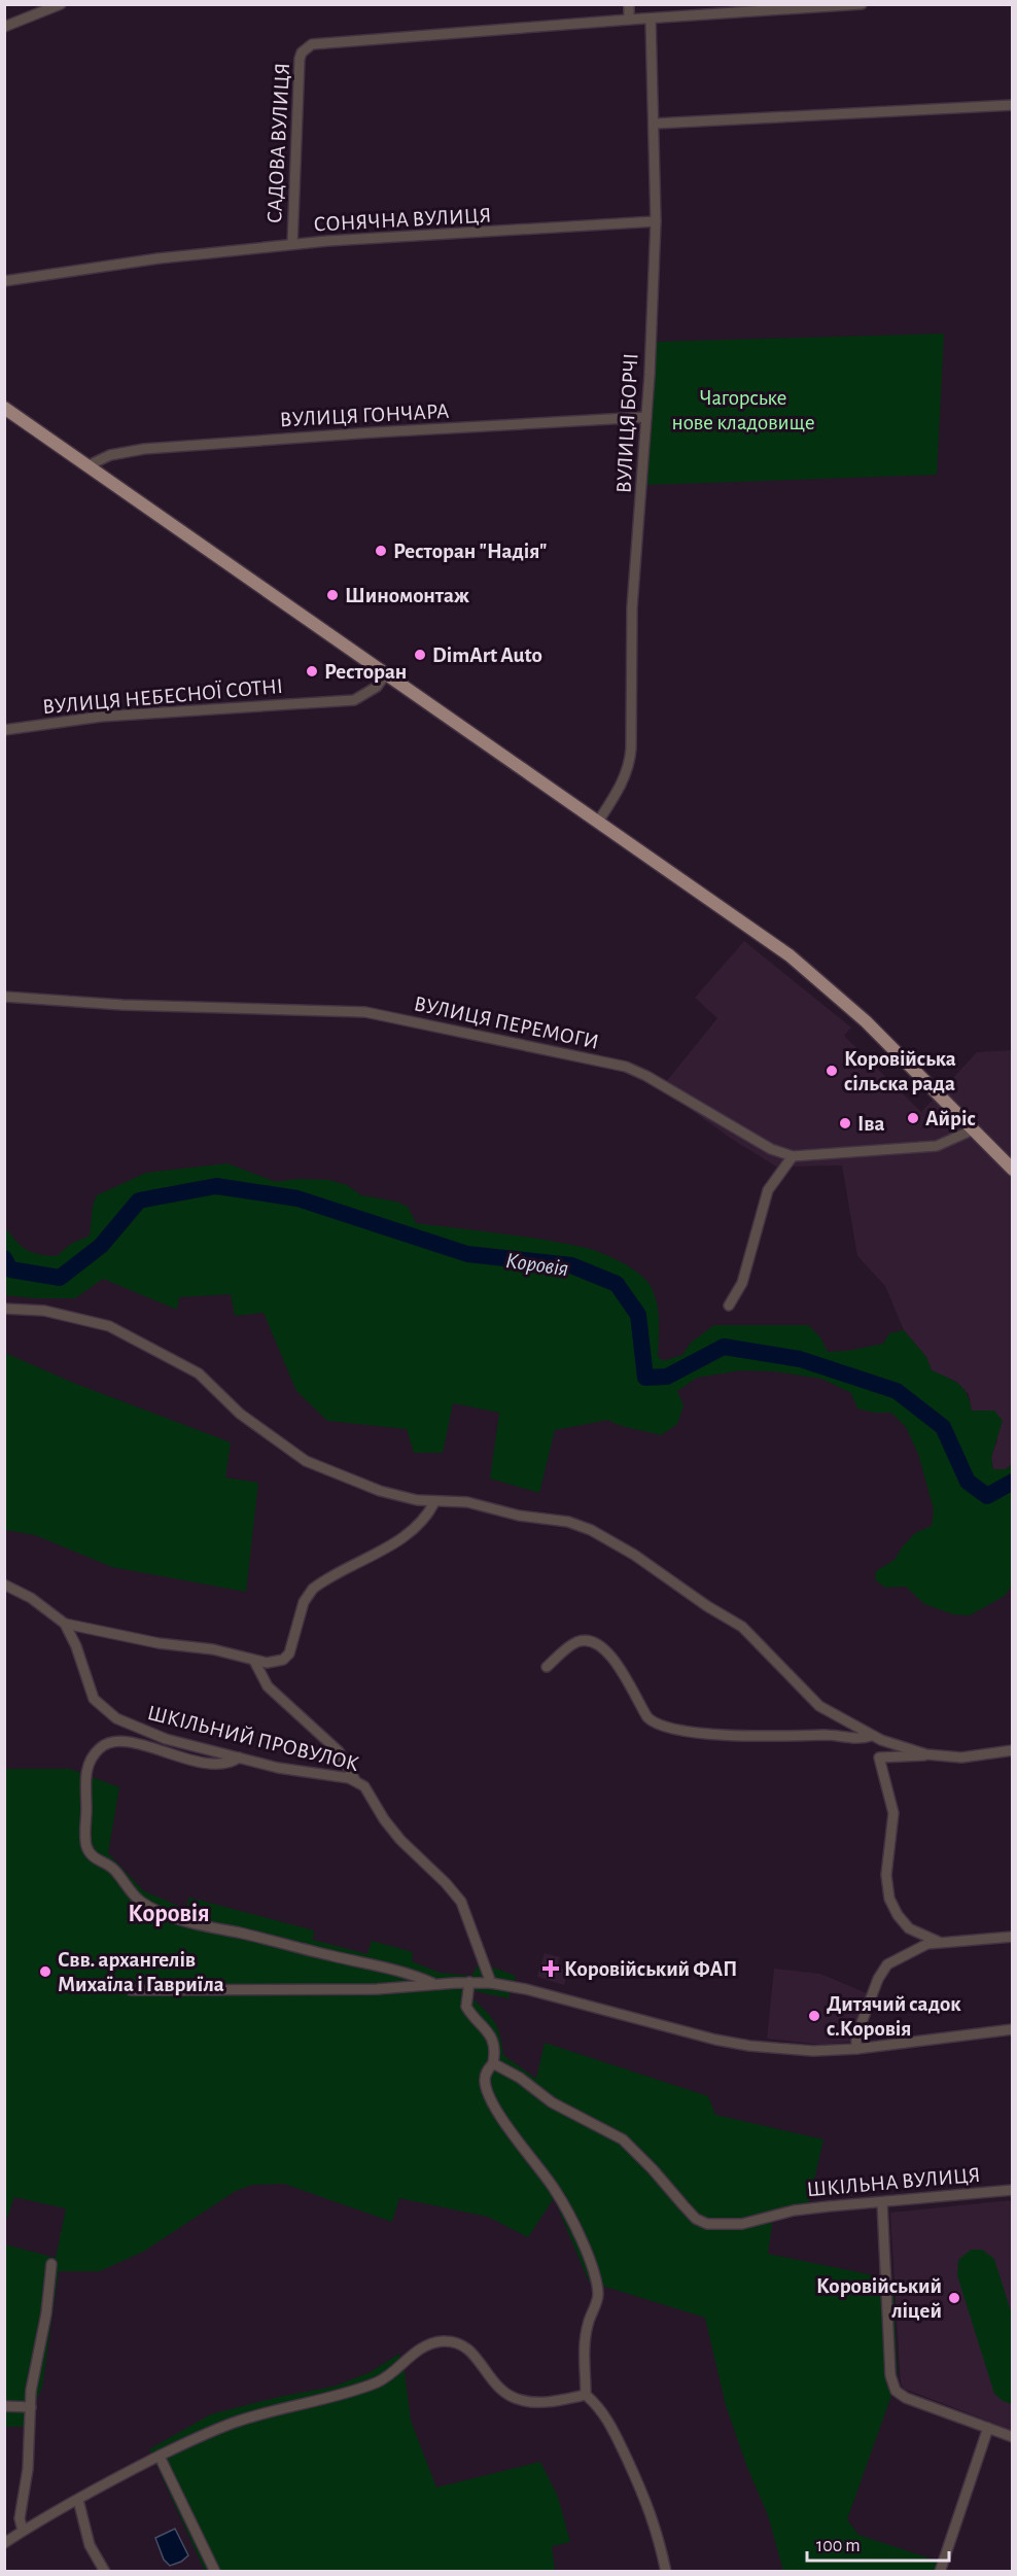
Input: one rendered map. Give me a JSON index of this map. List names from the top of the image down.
{
  "streets": {
    "street": [
      "САДОВА ВУЛИЦЯ",
      "СОНЯЧНА ВУЛИЦЯ",
      "ВУЛИЦЯ ГОНЧАРА",
      "ВУЛИЦЯ БОРЧІ",
      "ВУЛИЦЯ НЕБЕСНОЇ СОТНІ",
      "ВУЛИЦЯ ПЕРЕМОГИ",
      "ШКІЛЬНИЙ ПРОВУЛОК",
      "ШКІЛЬНА ВУЛИЦЯ"
    ]
  },
  "crossings": [
    ["САДОВА ВУЛИЦЯ", "СОНЯЧНА ВУЛИЦЯ"],
    ["САДОВА ВУЛИЦЯ", "ВУЛИЦЯ БОРЧІ"],
    ["СОНЯЧНА ВУЛИЦЯ", "ВУЛИЦЯ БОРЧІ"],
    ["ВУЛИЦЯ ГОНЧАРА", "ВУЛИЦЯ БОРЧІ"]
  ],
  "districts": ["Коровія"],
  "water": ["Коровія"],
  "parks": ["Чагорське нове кладовище"],
  "places": {
    "other": [
      "Ресторан \"Надія\"",
      "Шиномонтаж",
      "DimArt Auto",
      "Ресторан",
      "Коровійська сільска рада",
      "Айріс",
      "Іва",
      "Свв. архангелів Михаїла і Гавриїла",
      "Дитячий садок с.Коровія",
      "Коровійський ліцей"
    ],
    "health": ["Коровійський ФАП"]
  },
  "scale_bar": "100 m"
}
